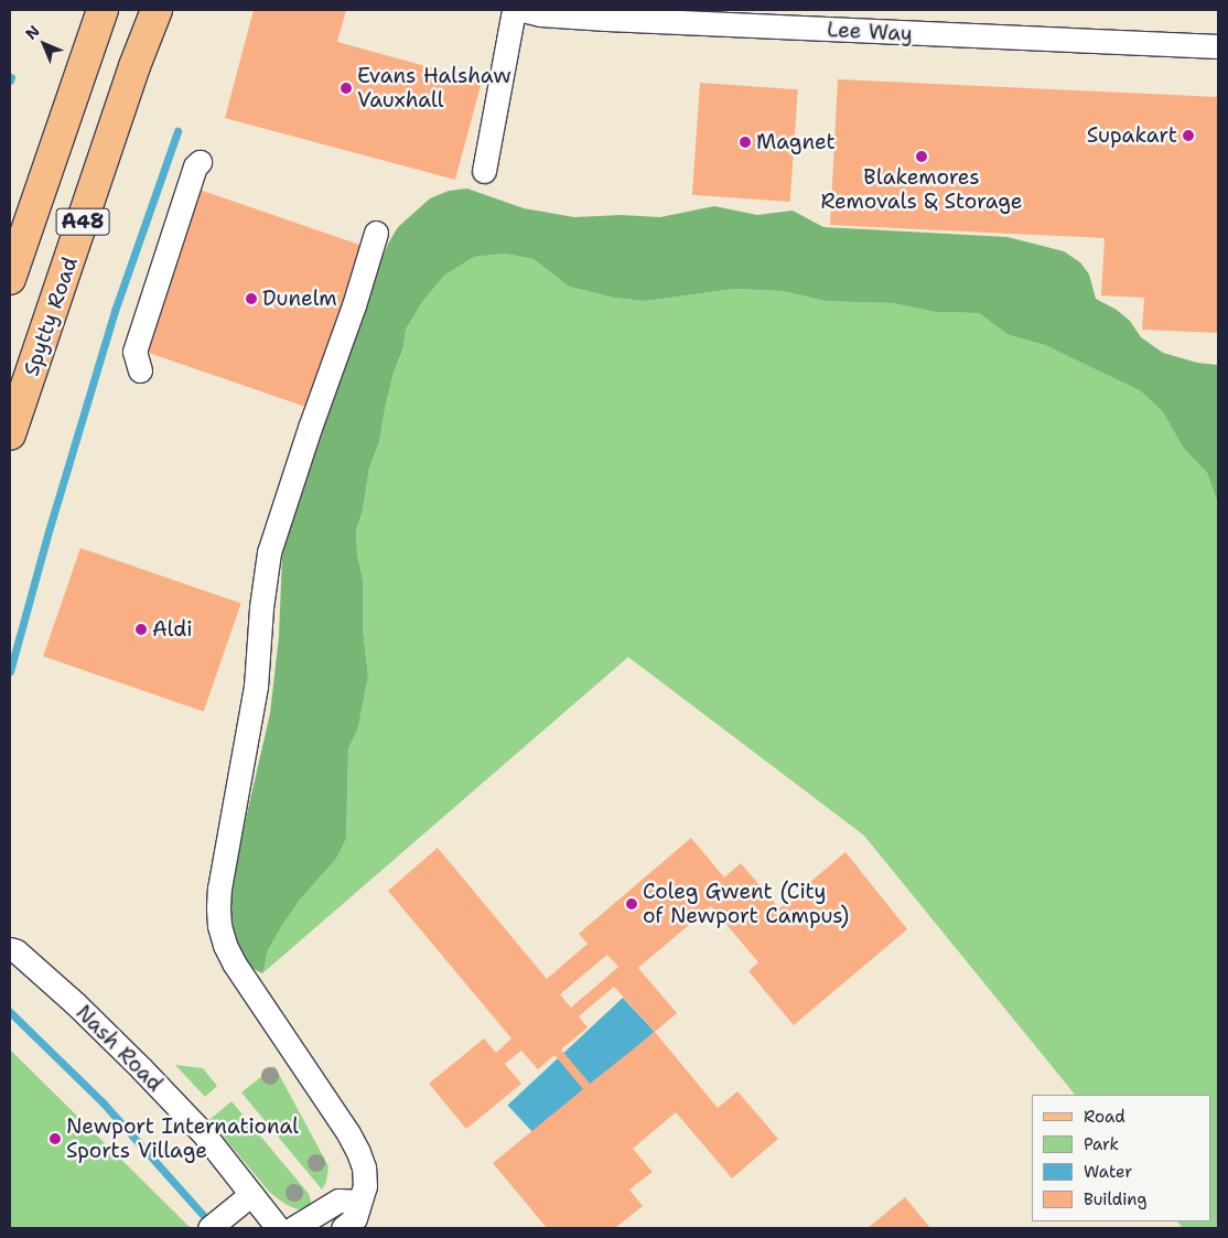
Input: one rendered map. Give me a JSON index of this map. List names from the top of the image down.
{
  "streets": {
    "main road": ["A48", "Spytty Road"],
    "street": ["Lee Way", "Nash Road"]
  },
  "places": [
    "Evans Halshaw Vauxhall",
    "Supakart",
    "Magnet",
    "Blakemores Removals & Storage",
    "Dunelm",
    "Aldi",
    "Coleg Gwent (City of Newport Campus)",
    "Newport International Sports Village"
  ],
  "legend": [
    "Road",
    "Park",
    "Water",
    "Building"
  ],
  "north": "top left"
}
